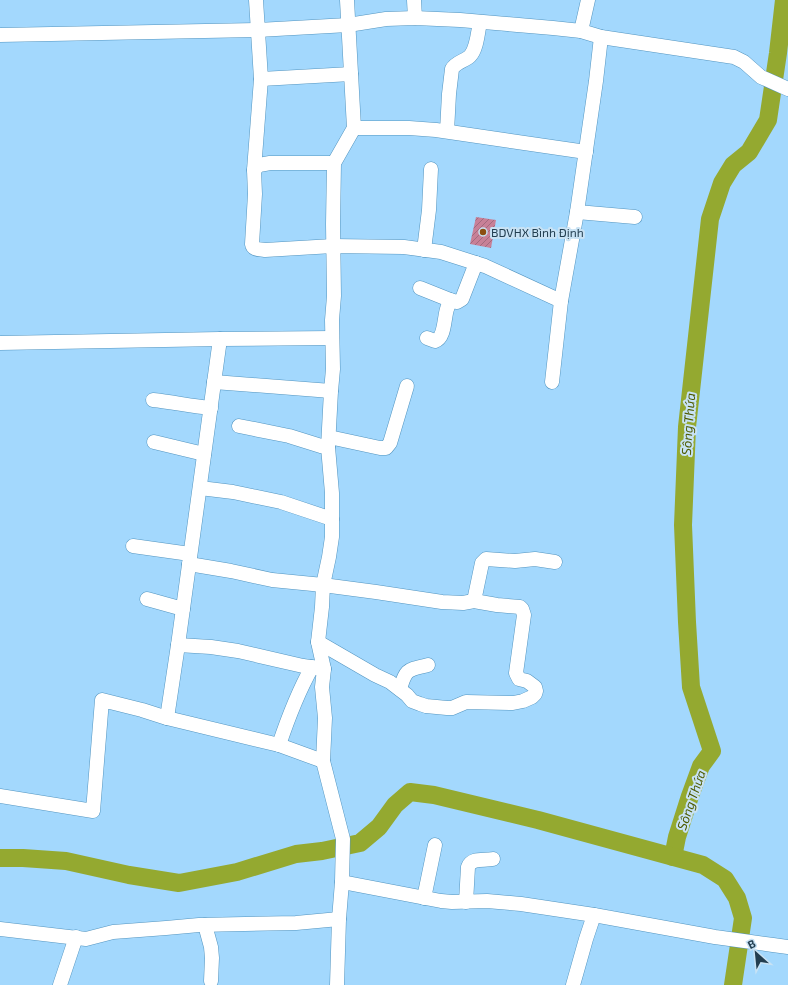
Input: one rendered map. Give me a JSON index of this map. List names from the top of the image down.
{
  "water": ["Sông Thứa"],
  "places": ["BDVHX Bình Định"],
  "north": "top left"
}
